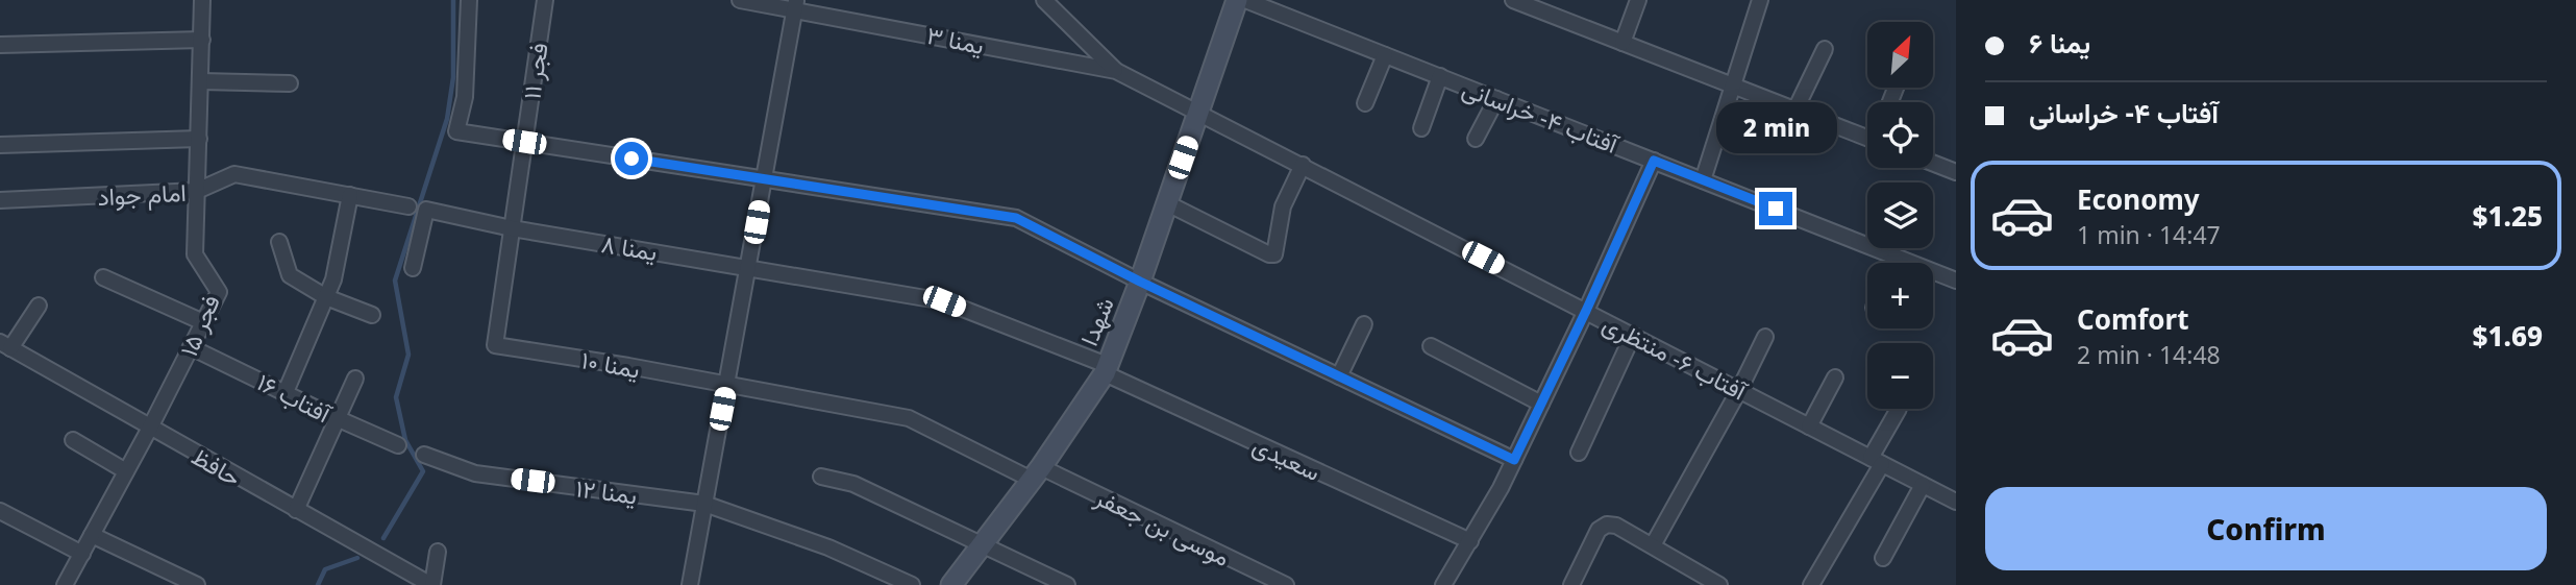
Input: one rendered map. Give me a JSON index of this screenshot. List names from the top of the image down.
{
  "streets": {
    "main road": ["شهدا"],
    "street": [
      "یمنا ۳",
      "فجر ۱۱",
      "آفتاب ۴- خراسانی",
      "امام جواد",
      "یمنا ۸",
      "فجر ۱۵",
      "آفتاب ۶- منتظری",
      "یمنا ۱۰",
      "آفتاب ۱۶",
      "سعیدی",
      "حافظ",
      "یمنا ۱۲",
      "موسی بن جعفر"
    ]
  },
  "crossings": [
    ["یمنا ۳", "آفتاب ۶- منتظری"],
    ["فجر ۱۱", "یمنا ۸"],
    ["فجر ۱۱", "یمنا ۱۰"],
    ["امام جواد", "فجر ۱۵"],
    ["یمنا ۸", "سعیدی"],
    ["شهدا", "آفتاب ۶- منتظری"],
    ["شهدا", "سعیدی"],
    ["شهدا", "موسی بن جعفر"],
    ["فجر ۱۵", "آفتاب ۱۶"],
    ["فجر ۱۵", "حافظ"],
    ["یمنا ۱۰", "موسی بن جعفر"]
  ],
  "north": "top right",
  "page": {
    "banner": ["یمنا ۶", "آفتاب ۴- خراسانی"],
    "map_buttons": ["+", "−"],
    "bubble": "2 min",
    "list": [
      {
        "name": "Economy",
        "note": "1 min · 14:47",
        "value": "$1.25"
      },
      {
        "name": "Comfort",
        "note": "2 min · 14:48",
        "value": "$1.69"
      }
    ],
    "buttons": "Confirm"
  }
}
